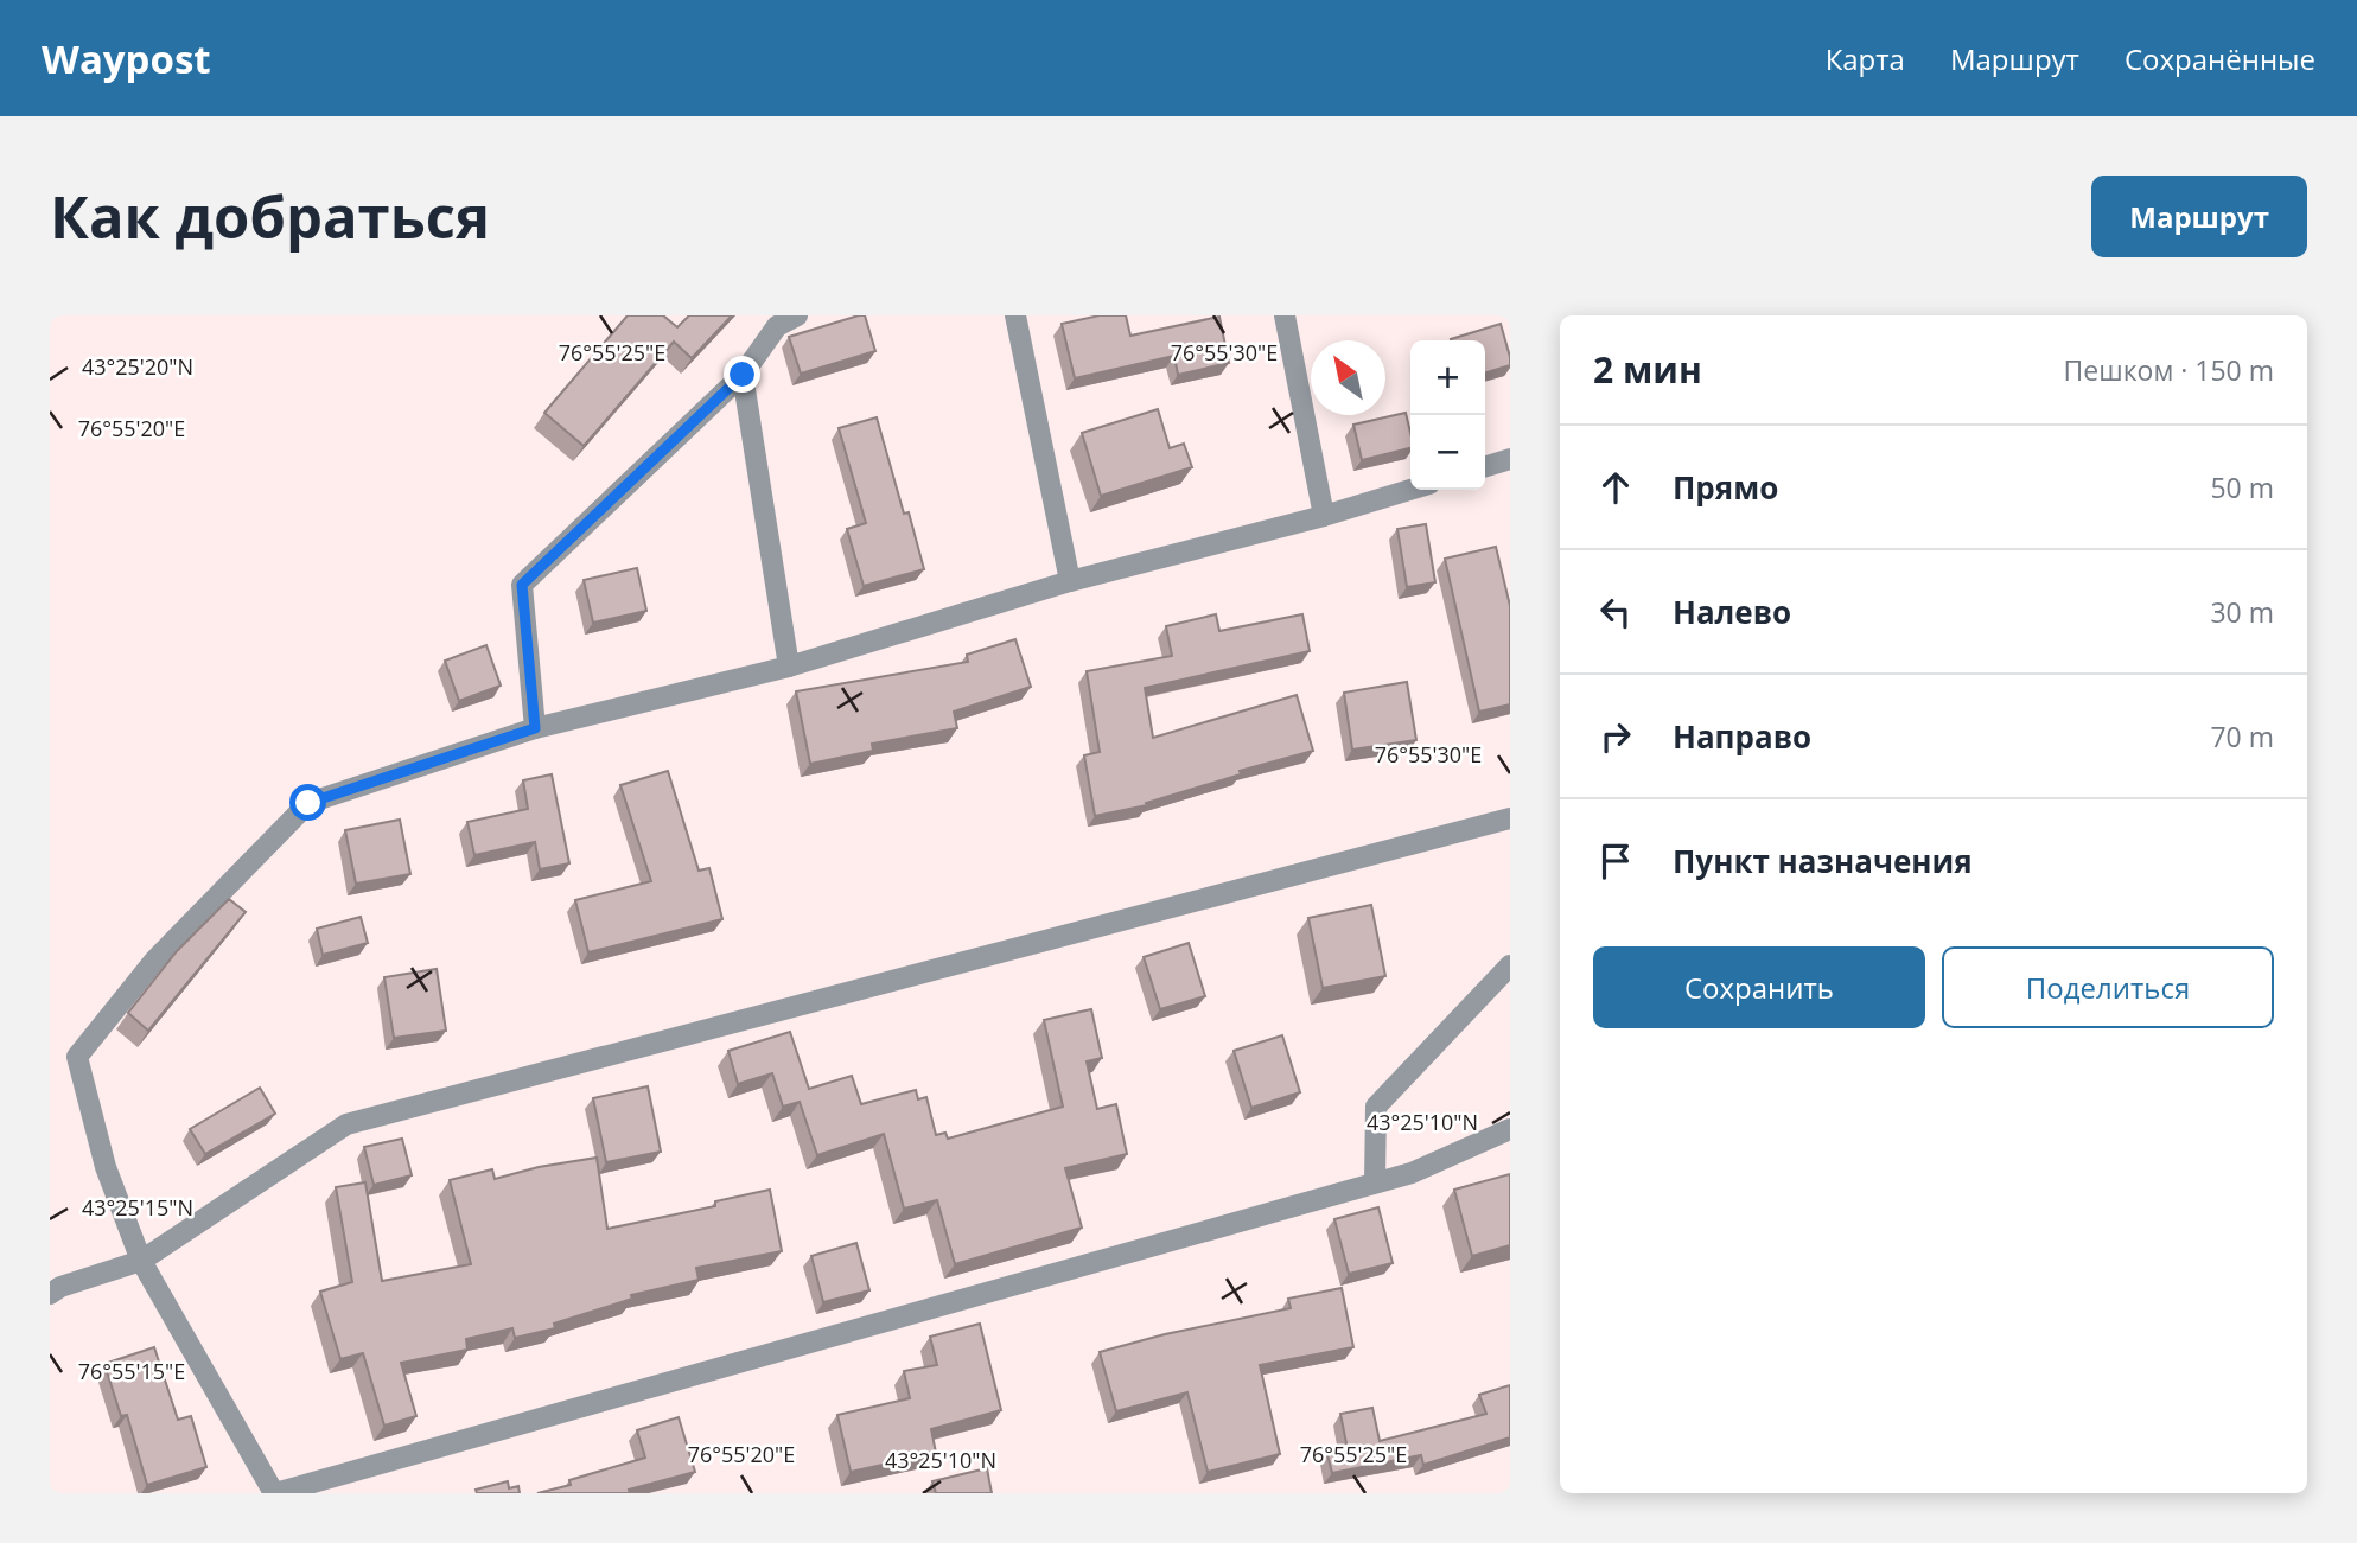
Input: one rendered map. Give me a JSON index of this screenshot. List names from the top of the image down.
{
  "north": "top left",
  "page": {
    "header": "Waypost",
    "nav": ["Карта", "Маршрут", "Сохранённые"],
    "buttons": [
      "Маршрут",
      ["Сохранить", "Поделиться"]
    ],
    "title": "Как добраться",
    "heading": ["2 мин", "Пешком · 150 m"],
    "map_buttons": ["+", "−"],
    "list": [
      ["Прямо", "50 m"],
      ["Налево", "30 m"],
      ["Направо", "70 m"],
      "Пункт назначения"
    ]
  },
  "coordinates": [
    "76°55'25\"E",
    "76°55'30\"E",
    "43°25'20\"N",
    "76°55'20\"E",
    "43°25'10\"N",
    "43°25'15\"N",
    "76°55'15\"E"
  ]
}
